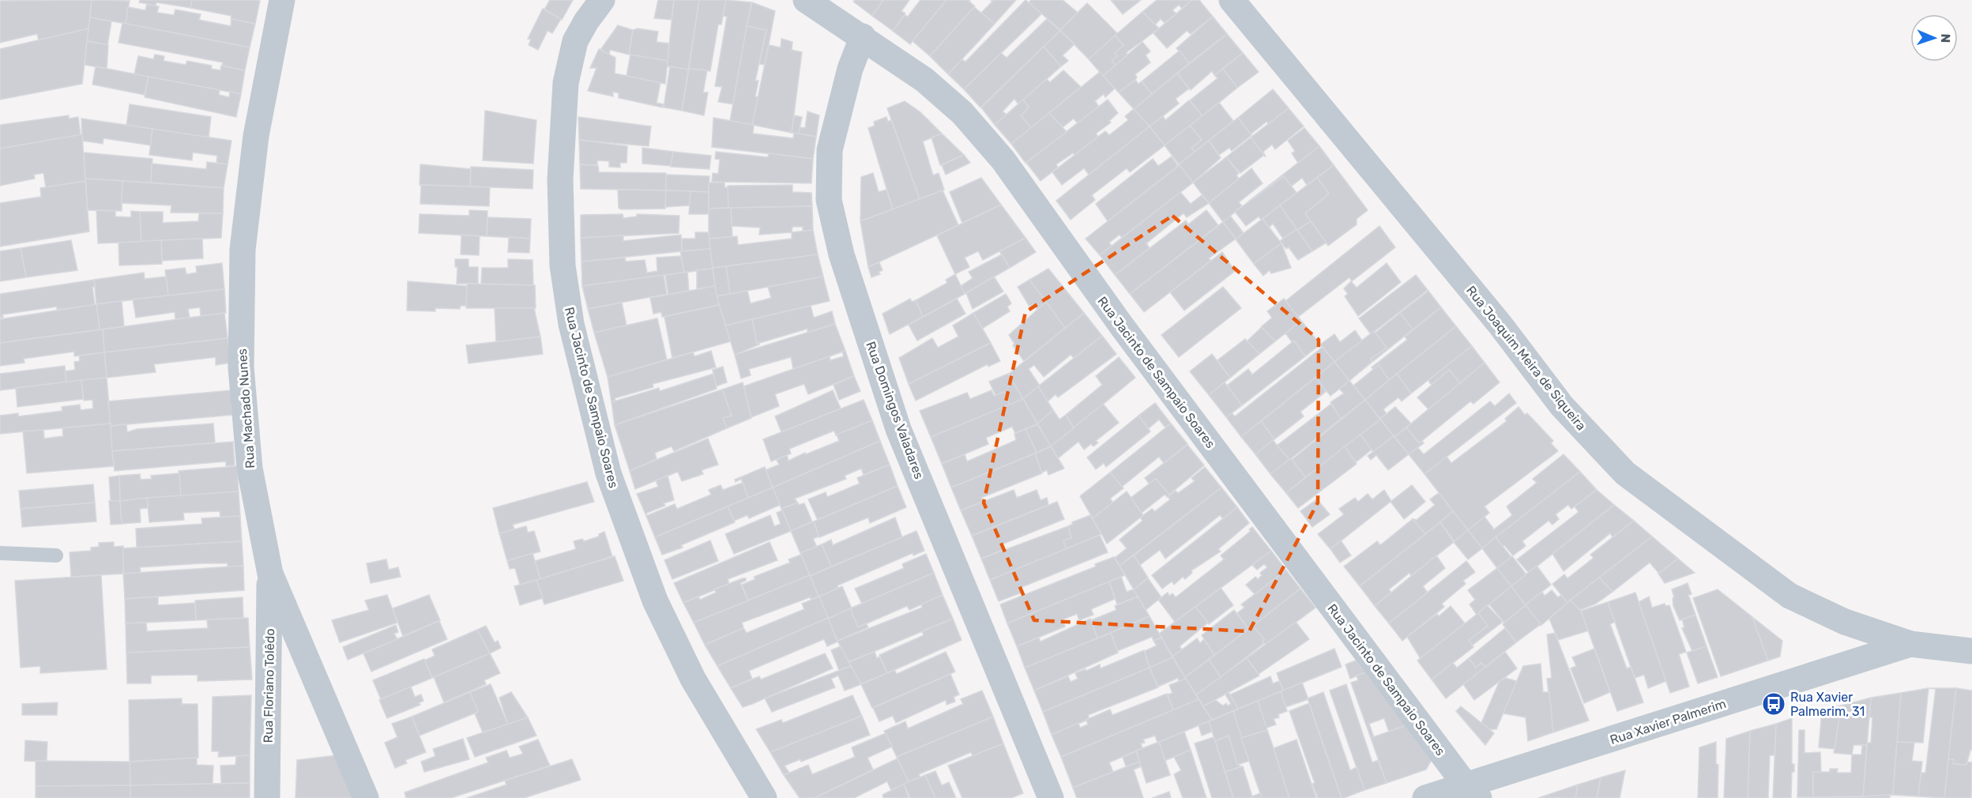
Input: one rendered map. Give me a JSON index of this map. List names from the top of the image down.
{
  "streets": {
    "street": [
      "Rua Joaquim Meira de Siqueira",
      "Rua Jacinto de Sampaio Soares",
      "Rua Machado Nunes",
      "Rua Domingos Valadares",
      "Rua Floriano Tolêdo",
      "Rua Xavier Palmerim"
    ]
  },
  "crossings": [
    ["Rua Joaquim Meira de Siqueira", "Rua Xavier Palmerim"],
    ["Rua Jacinto de Sampaio Soares", "Rua Domingos Valadares"],
    ["Rua Jacinto de Sampaio Soares", "Rua Xavier Palmerim"],
    ["Rua Machado Nunes", "Rua Floriano Tolêdo"]
  ],
  "places": {
    "bus stop": ["Rua Xavier Palmerim, 31"]
  },
  "north": "right"
}
